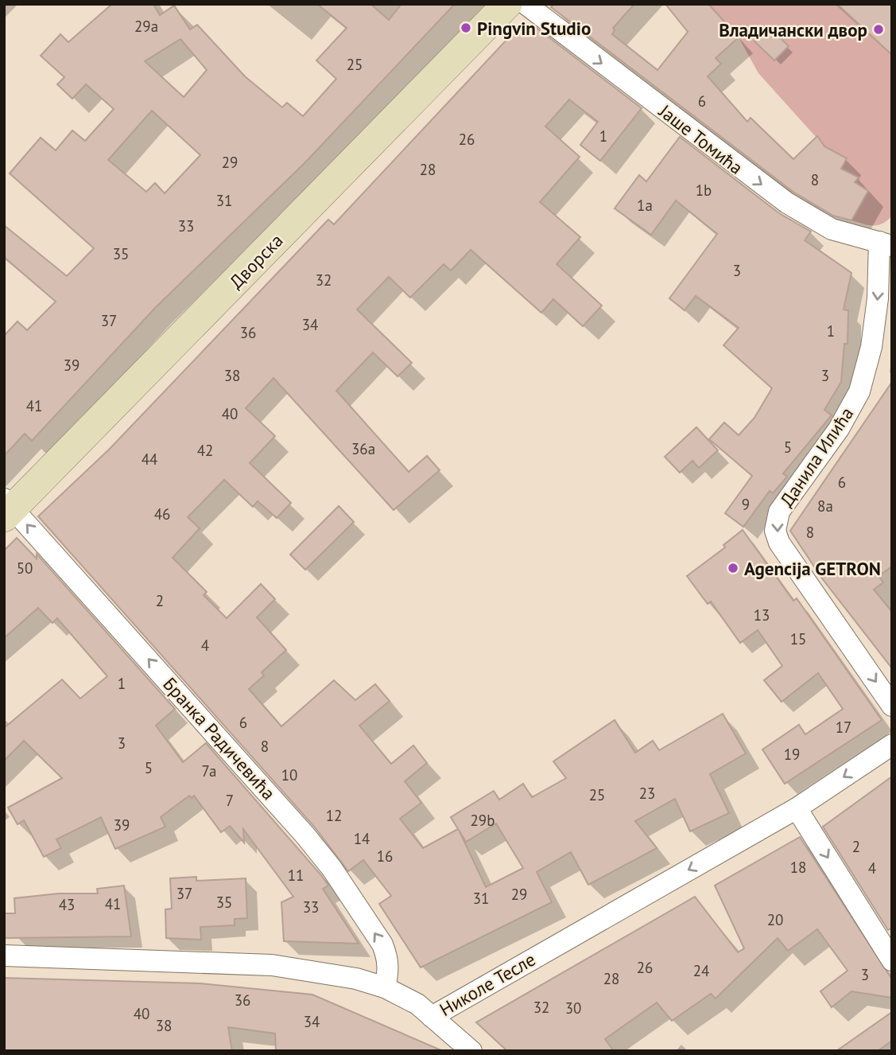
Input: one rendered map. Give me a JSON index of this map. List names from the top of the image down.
{
  "streets": {
    "main road": ["Дворска"],
    "street": [
      "Јаше Томића",
      "Данила Илића",
      "Бранка Радичевића",
      "Николе Тесле"
    ]
  },
  "crossings": [
    ["Јаше Томића", "Дворска"],
    ["Јаше Томића", "Данила Илића"],
    ["Дворска", "Бранка Радичевића"],
    ["Бранка Радичевића", "Николе Тесле"]
  ],
  "one_way": [
    "Јаше Томића",
    "Данила Илића",
    "Бранка Радичевића",
    "Николе Тесле"
  ],
  "places": ["Pingvin Studio", "Владичански двор", "Agencija GETRON"],
  "house_numbers": [
    "29a",
    "25",
    "6",
    "1",
    "26",
    "29",
    "28",
    "8",
    "1b",
    "31",
    "1a",
    "33",
    "35",
    "3",
    "32",
    "37",
    "34",
    "1",
    "36",
    "39",
    "38",
    "3",
    "41",
    "40",
    "5",
    "36a",
    "42",
    "44",
    "6",
    "9",
    "8a",
    "46",
    "8",
    "50",
    "2",
    "13",
    "15",
    "4",
    "1",
    "6",
    "17",
    "3",
    "8",
    "19",
    "5",
    "7a",
    "10",
    "23",
    "25",
    "7",
    "12",
    "29b",
    "39",
    "14",
    "2",
    "16",
    "18",
    "4",
    "11",
    "37",
    "29",
    "31",
    "35",
    "41",
    "43",
    "33",
    "20",
    "26",
    "24",
    "3",
    "28",
    "36",
    "32",
    "30",
    "40",
    "34",
    "38"
  ]
}
